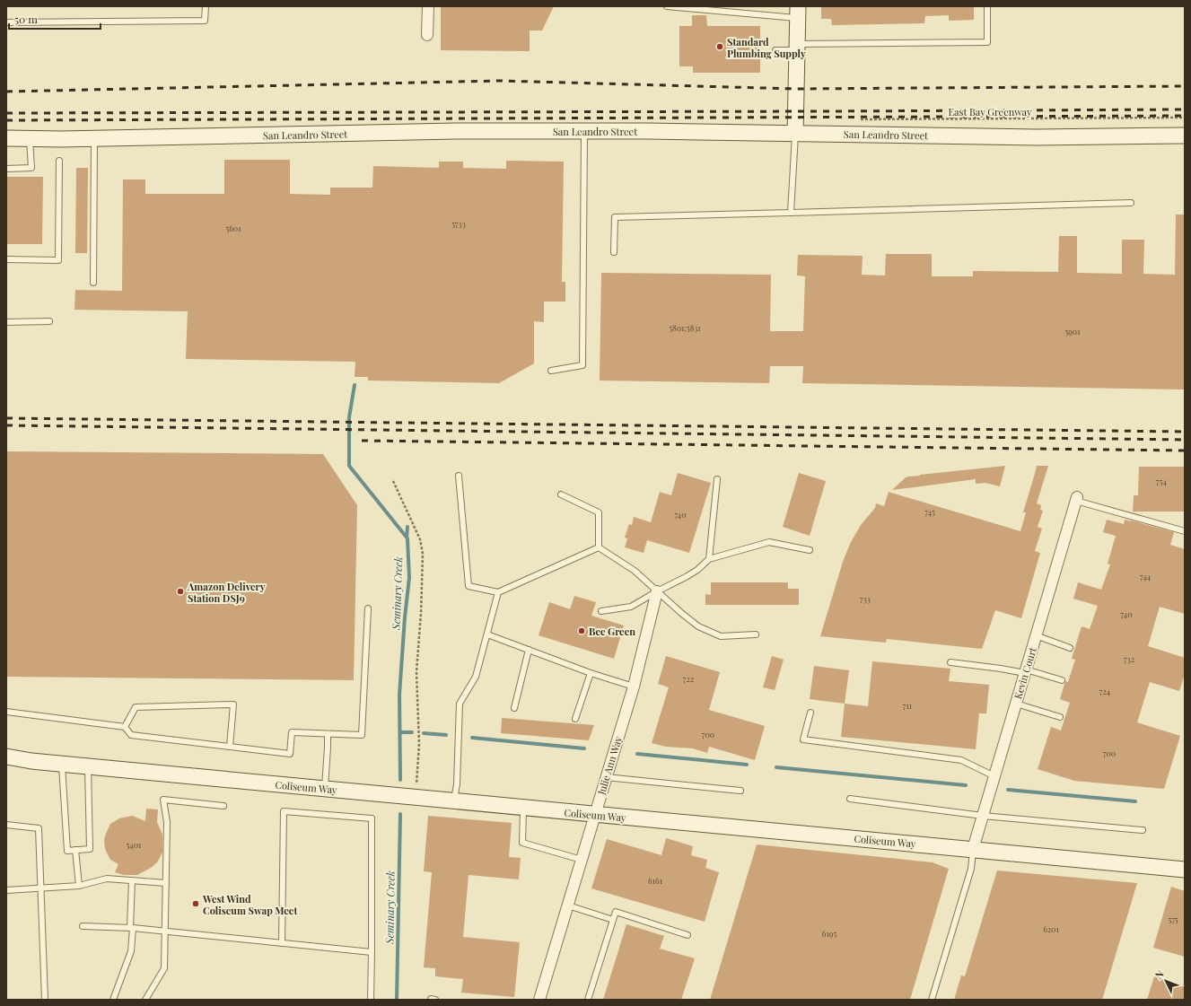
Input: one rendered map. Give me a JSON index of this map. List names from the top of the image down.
{
  "streets": {
    "street": [
      "San Leandro Street",
      "Kevin Court",
      "Julie Ann Way",
      "Coliseum Way"
    ],
    "path": ["East Bay Greenway"]
  },
  "crossings": [
    ["Kevin Court", "Coliseum Way"],
    ["Julie Ann Way", "Coliseum Way"]
  ],
  "water": ["Seminary Creek"],
  "places": [
    "Standard Plumbing Supply",
    "Amazon Delivery Station DSJ9",
    "Bee Green",
    "West Wind Coliseum Swap Meet"
  ],
  "house_numbers": [
    "5733",
    "5601",
    "5801;5831",
    "5901",
    "754",
    "745",
    "740",
    "744",
    "733",
    "740",
    "732",
    "722",
    "724",
    "711",
    "700",
    "700",
    "5401",
    "6161",
    "575",
    "6201",
    "6195"
  ],
  "scale_bar": "50 m",
  "north": "top left"
}
